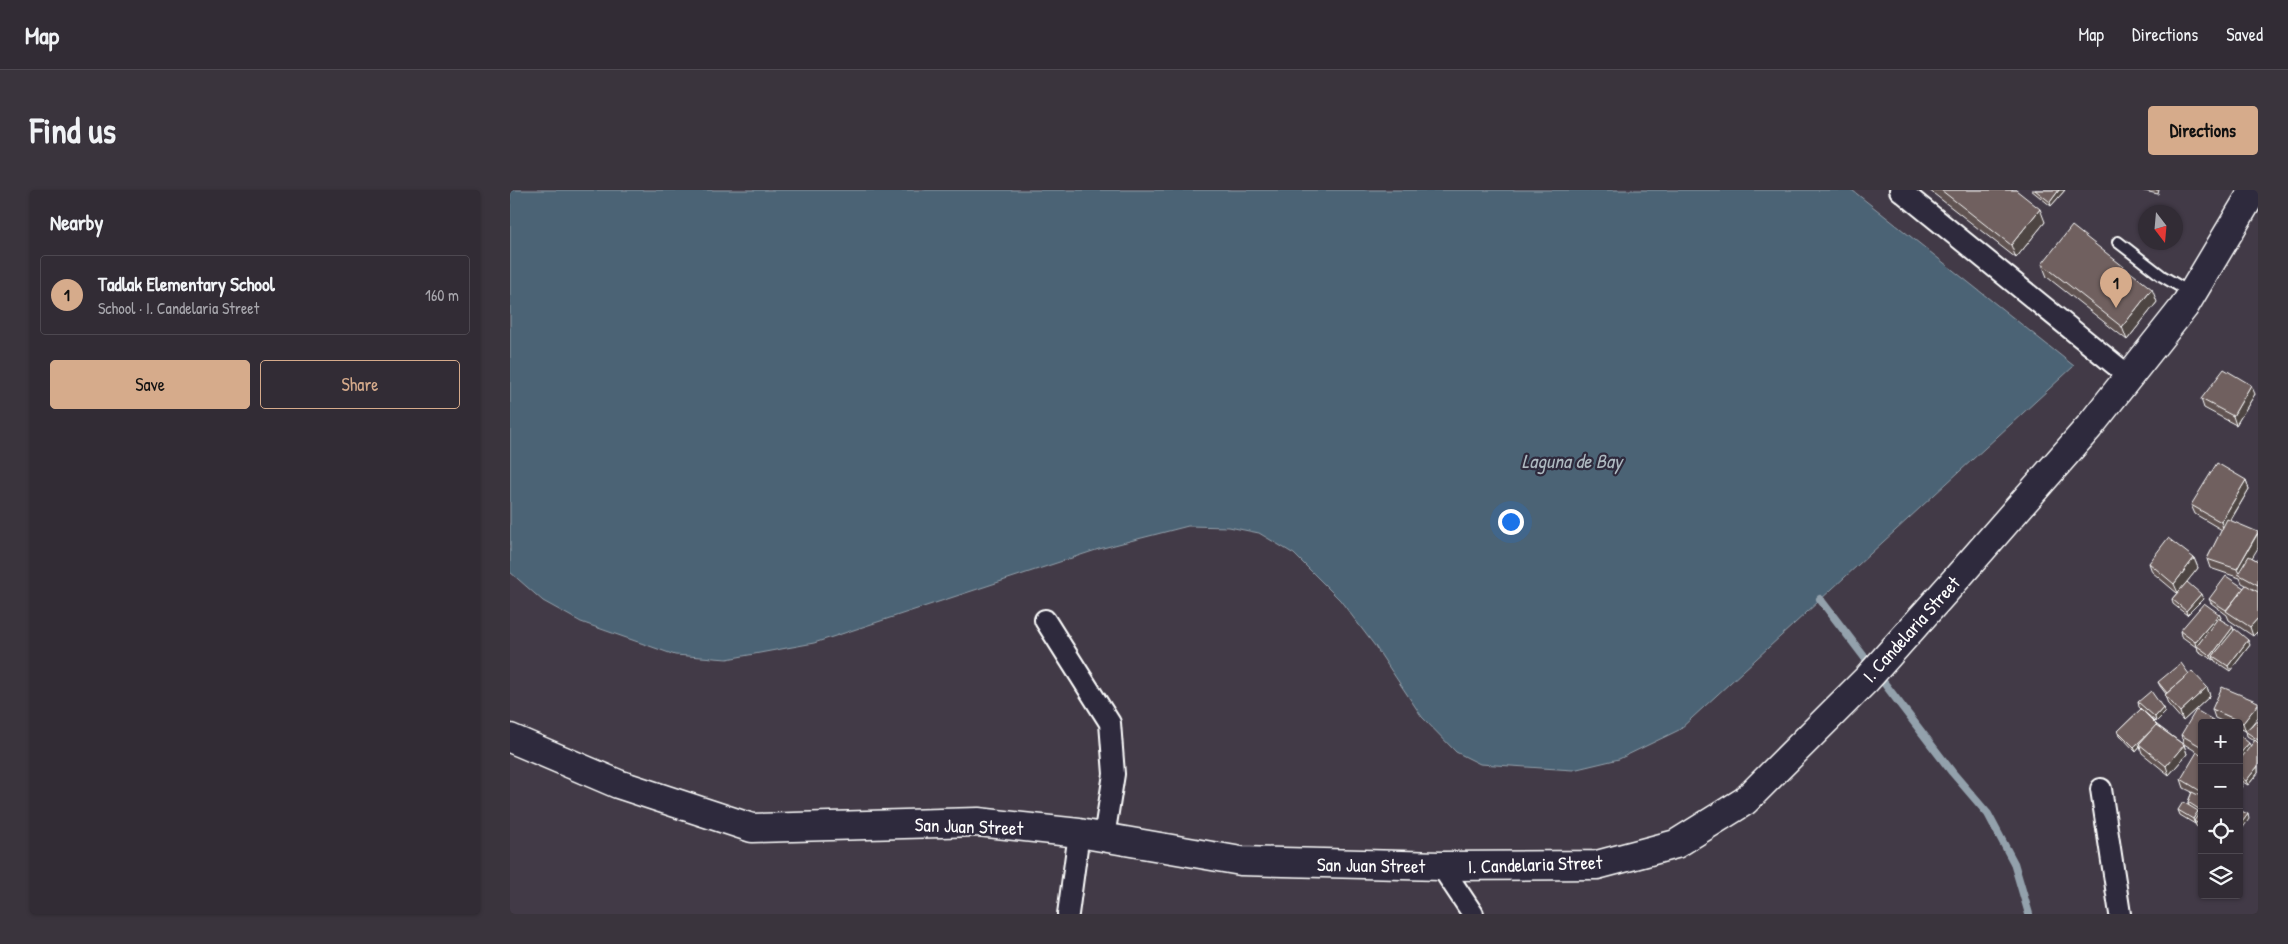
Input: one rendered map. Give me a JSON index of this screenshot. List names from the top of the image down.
{
  "streets": {
    "street": ["I. Candelaria Street", "San Juan Street"]
  },
  "crossings": [
    ["I. Candelaria Street", "San Juan Street"]
  ],
  "water": ["Laguna de Bay"],
  "north": "bottom",
  "page": {
    "header": "Map",
    "nav": ["Map", "Directions", "Saved"],
    "buttons": [
      "Directions",
      ["Save", "Share"]
    ],
    "title": "Find us",
    "heading": "Nearby",
    "list": [
      {
        "mark": "1",
        "name": "Tadlak Elementary School",
        "note": "School · I. Candelaria Street",
        "value": "160 m"
      }
    ],
    "pins": "1",
    "map_buttons": ["+", "−"]
  }
}
